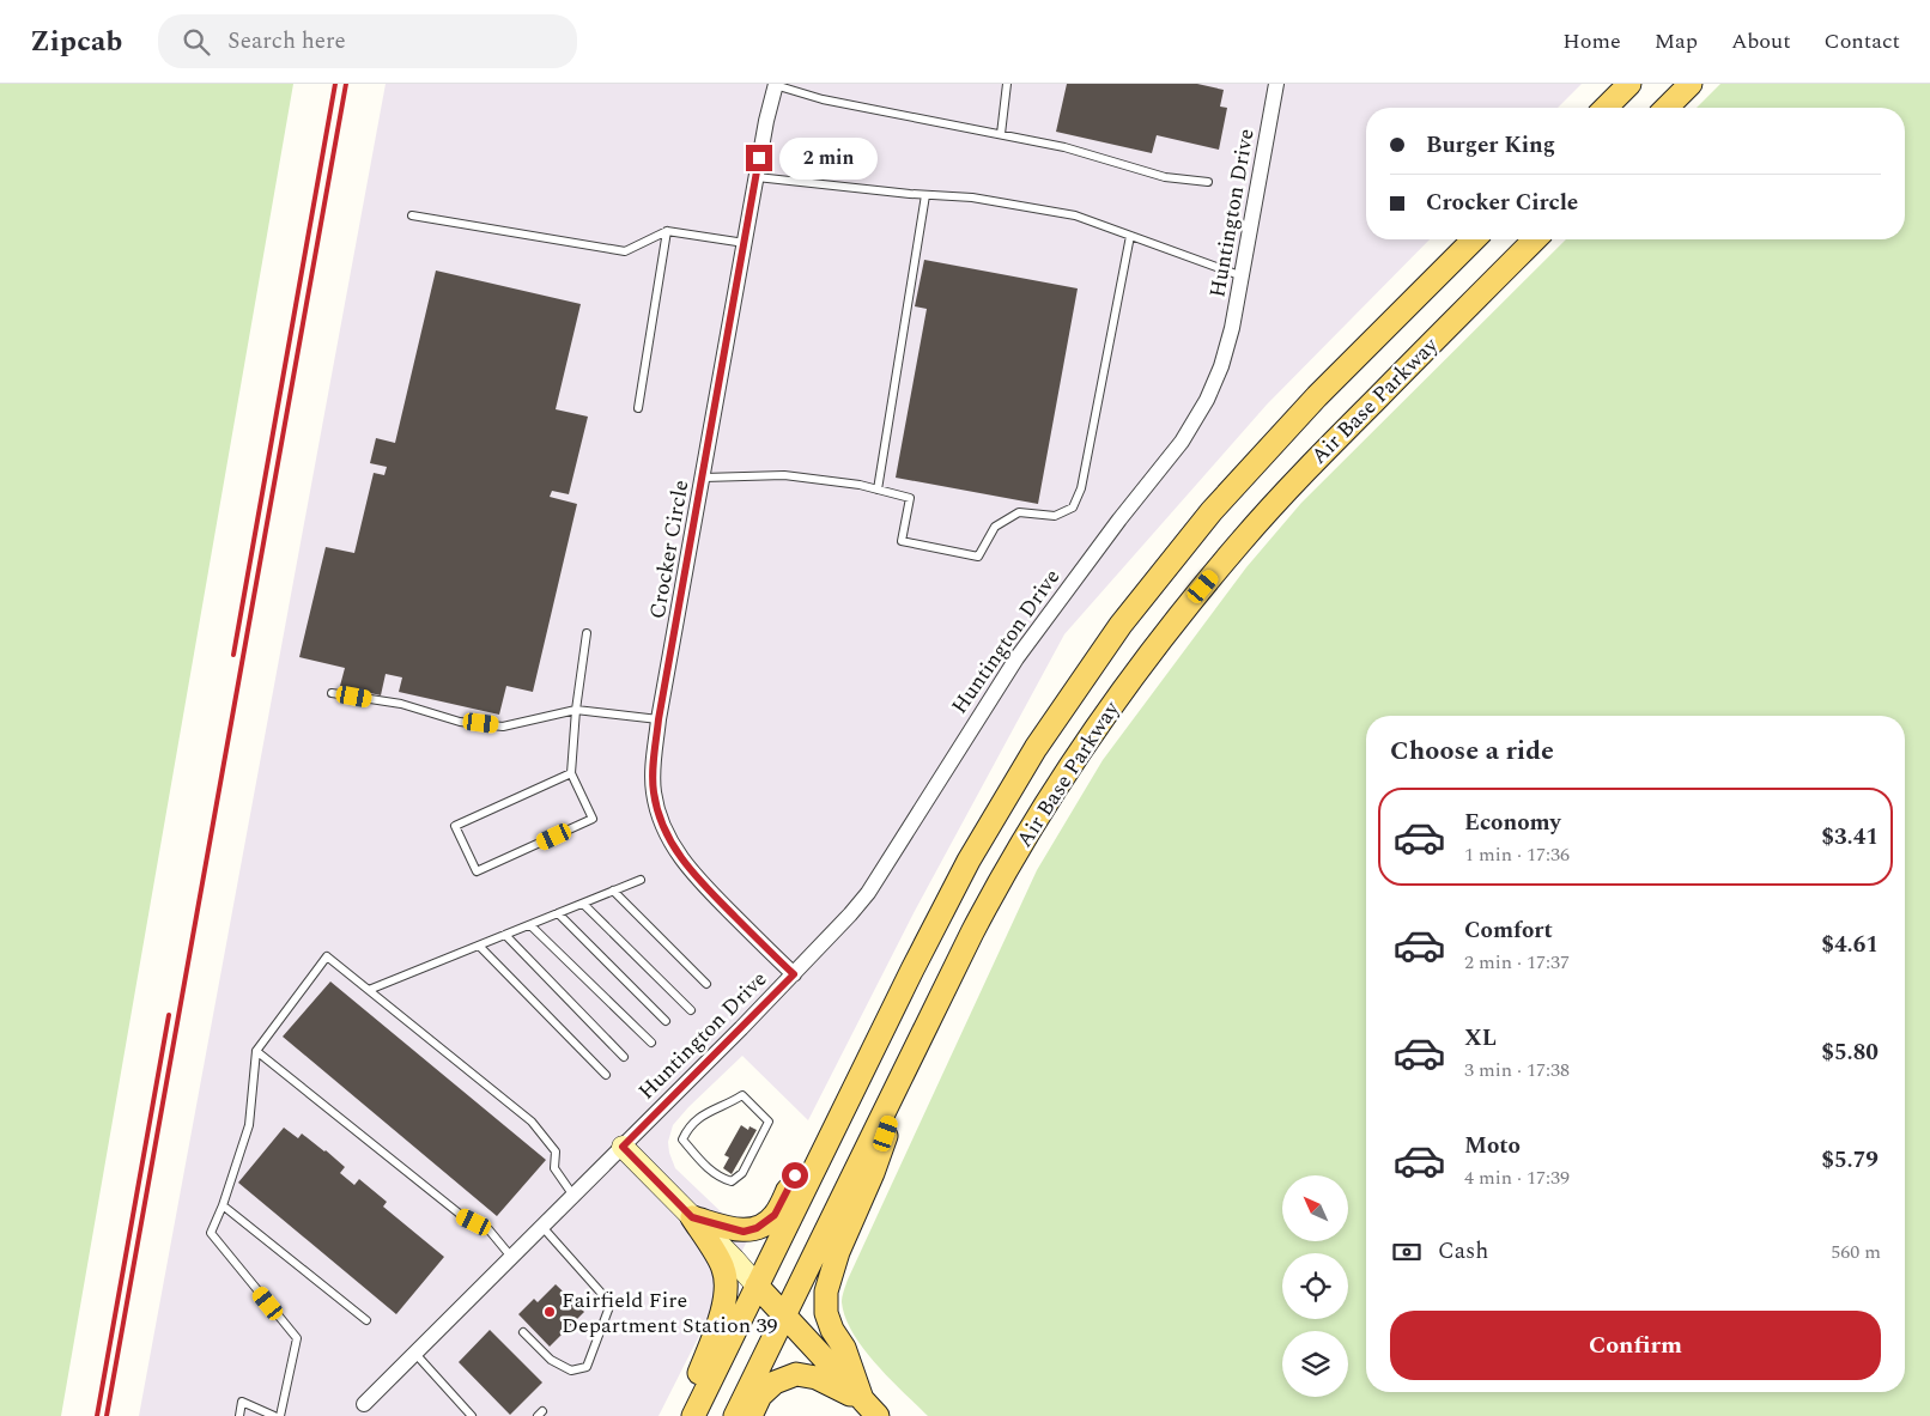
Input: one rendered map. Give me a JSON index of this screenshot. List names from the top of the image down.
{
  "streets": {
    "main road": ["Air Base Parkway"],
    "street": ["Huntington Drive", "Crocker Circle"]
  },
  "crossings": [
    ["Huntington Drive", "Crocker Circle"]
  ],
  "places": ["Fairfield Fire Department Station 39"],
  "north": "top left",
  "page": {
    "header": "Zipcab",
    "search": "Search here",
    "nav": [
      "Home",
      "Map",
      "About",
      "Contact"
    ],
    "banner": ["Burger King", "Crocker Circle"],
    "bubble": "2 min",
    "heading": "Choose a ride",
    "list": [
      {
        "name": "Economy",
        "note": "1 min · 17:36",
        "value": "$3.41"
      },
      {
        "name": "Comfort",
        "note": "2 min · 17:37",
        "value": "$4.61"
      },
      {
        "name": "XL",
        "note": "3 min · 17:38",
        "value": "$5.80"
      },
      {
        "name": "Moto",
        "note": "4 min · 17:39",
        "value": "$5.79"
      }
    ],
    "pay": ["Cash", "560 m"],
    "buttons": "Confirm"
  }
}
